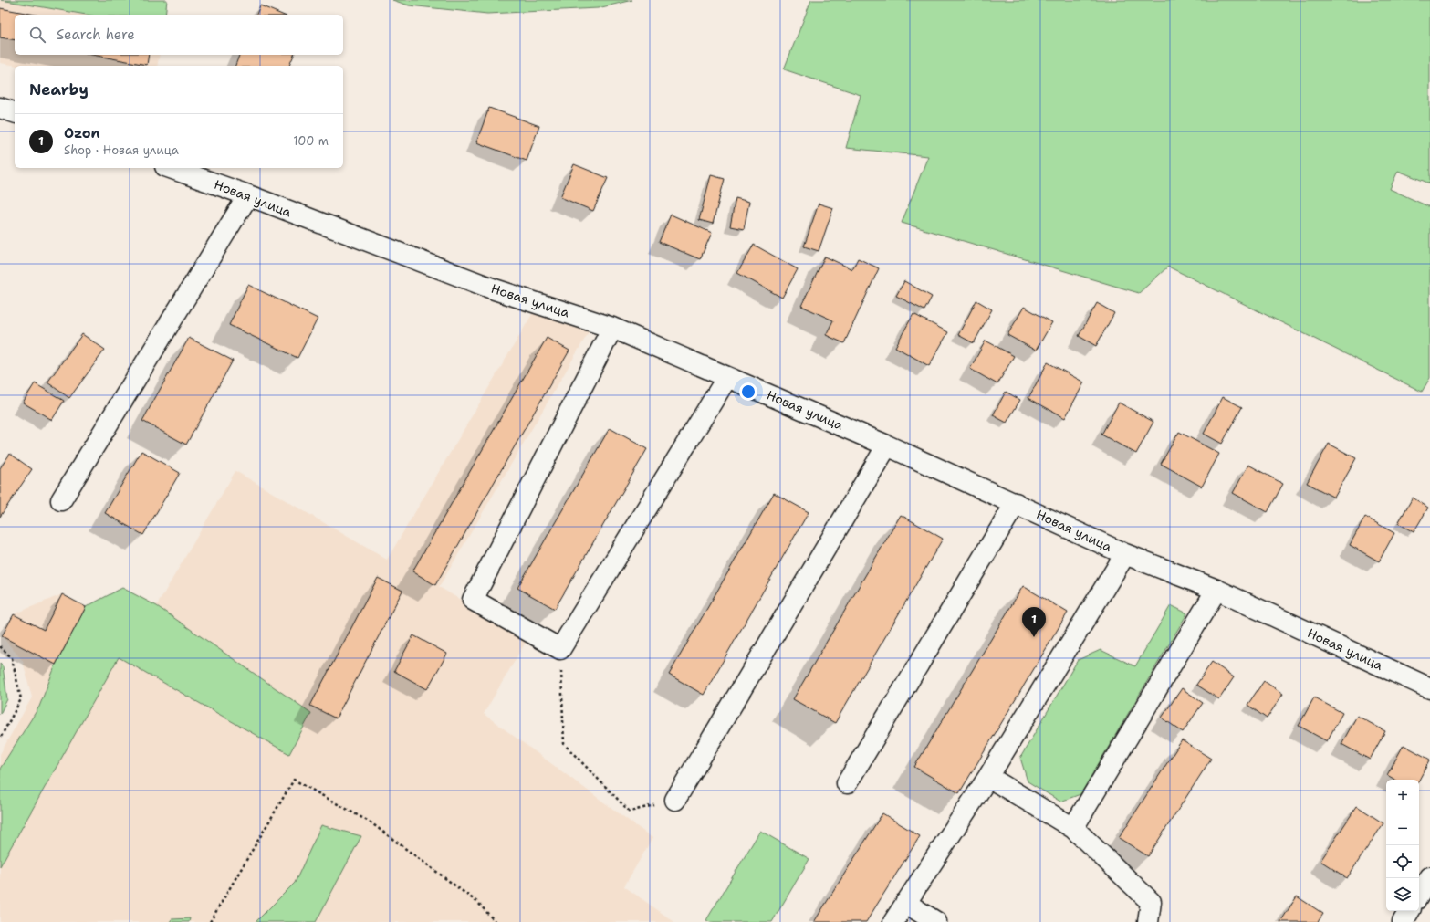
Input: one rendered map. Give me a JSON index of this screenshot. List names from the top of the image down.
{
  "streets": {
    "street": ["Новая улица"]
  },
  "page": {
    "search": "Search here",
    "heading": "Nearby",
    "list": [
      {
        "mark": "1",
        "name": "Ozon",
        "note": "Shop · Новая улица",
        "value": "100 m"
      }
    ],
    "pins": "1",
    "map_buttons": ["+", "−"]
  }
}
